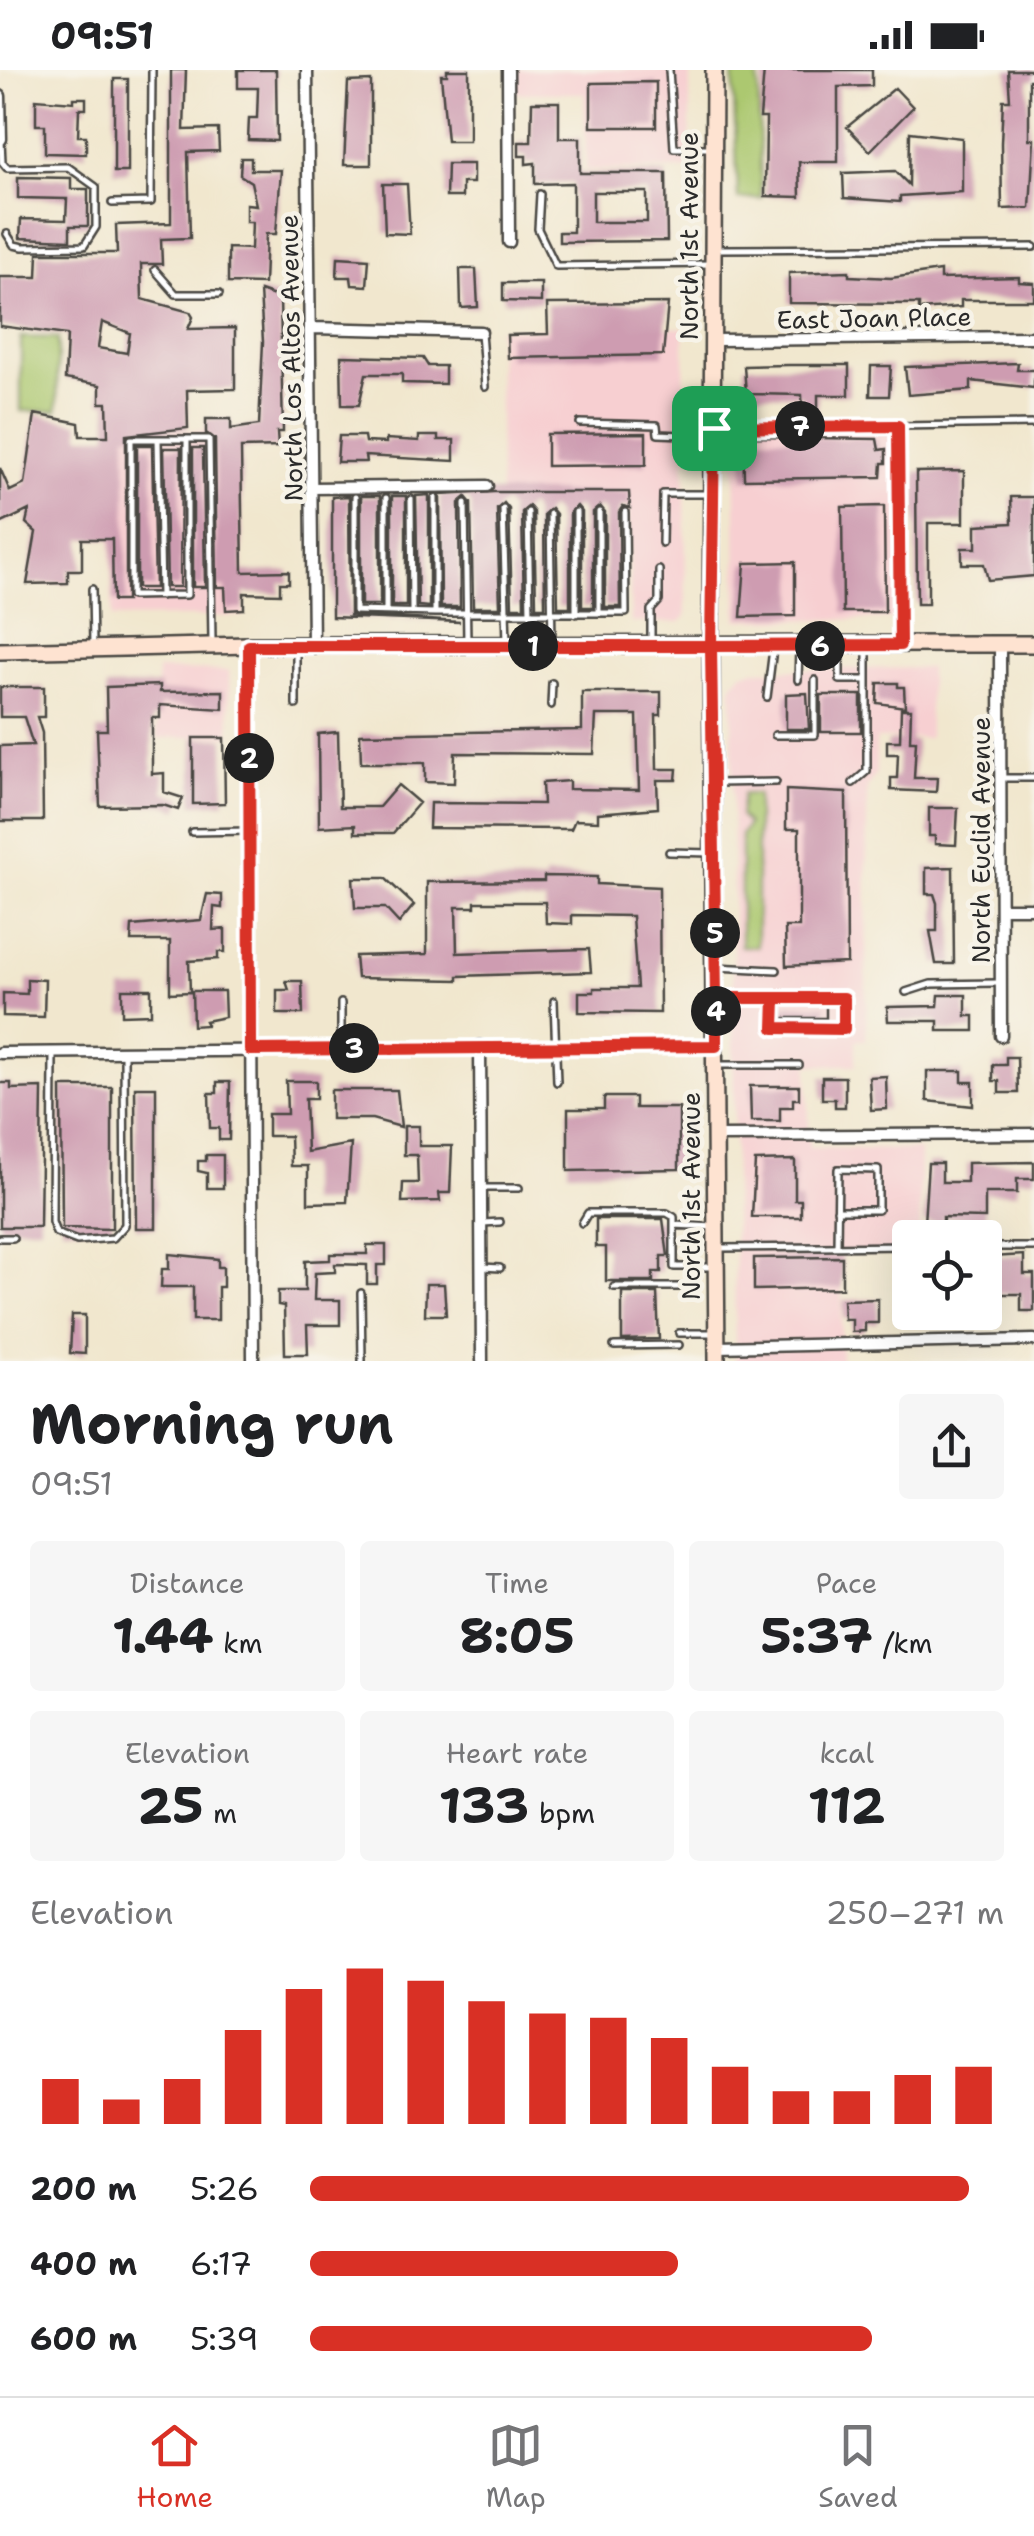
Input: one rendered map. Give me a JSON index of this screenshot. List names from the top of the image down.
{
  "streets": {
    "main road": ["North 1st Avenue"],
    "street": ["East Joan Place", "North Los Altos Avenue", "North Euclid Avenue"]
  },
  "crossings": [
    ["North 1st Avenue", "East Joan Place"]
  ],
  "page": {
    "status": "09:51",
    "pins": [
      "7",
      "1",
      "6",
      "2",
      "5",
      "4",
      "3"
    ],
    "heading": ["Morning run", "09:51"],
    "stats": [
      ["Distance", "1.44 km"],
      ["Time", "8:05"],
      ["Pace", "5:37 /km"],
      ["Elevation", "25 m"],
      ["Heart rate", "133 bpm"],
      ["kcal", "112"]
    ],
    "chart": ["Elevation", "250–271 m"],
    "list": [
      {
        "name": "200 m",
        "note": "5:26"
      },
      {
        "name": "400 m",
        "note": "6:17"
      },
      {
        "name": "600 m",
        "note": "5:39"
      }
    ],
    "tabs": ["Home", "Map", "Saved"]
  }
}
